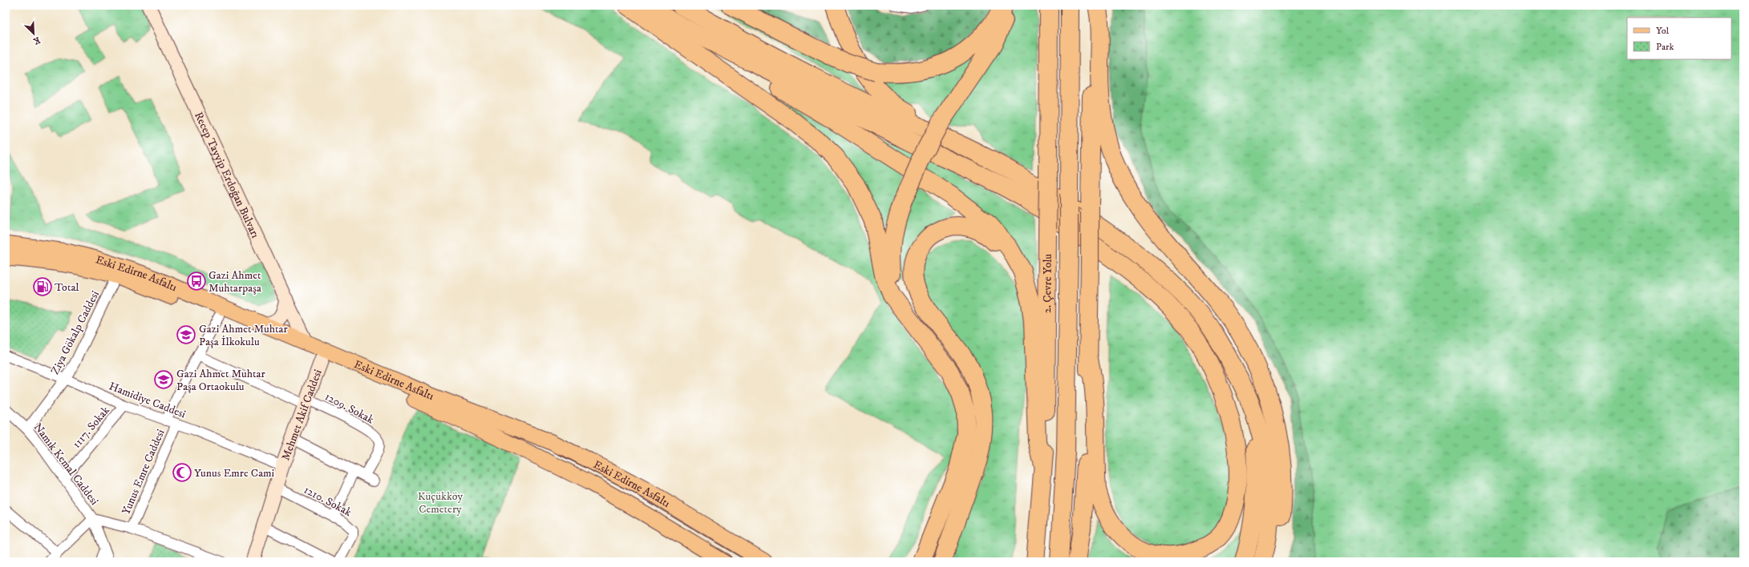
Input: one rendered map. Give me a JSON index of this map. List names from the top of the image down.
{
  "streets": {
    "highway": ["2. Çevre Yolu"],
    "main road": ["Eski Edirne Asfaltı"],
    "street": [
      "Recep Tayyip Erdoğan Bulvarı",
      "Ziya Gökalp Caddesi",
      "Hamidiye Caddesi",
      "1209. Sokak",
      "Mehmet Akif Caddesi",
      "1117. Sokak",
      "Namık Kemal Caddesi",
      "Yunus Emre Caddesi",
      "1210. Sokak"
    ]
  },
  "crossings": [
    ["Recep Tayyip Erdoğan Bulvarı", "Eski Edirne Asfaltı"],
    ["Recep Tayyip Erdoğan Bulvarı", "Mehmet Akif Caddesi"],
    ["Eski Edirne Asfaltı", "Ziya Gökalp Caddesi"],
    ["Eski Edirne Asfaltı", "Mehmet Akif Caddesi"],
    ["Eski Edirne Asfaltı", "Yunus Emre Caddesi"],
    ["Ziya Gökalp Caddesi", "Hamidiye Caddesi"],
    ["Ziya Gökalp Caddesi", "Namık Kemal Caddesi"],
    ["Hamidiye Caddesi", "Mehmet Akif Caddesi"],
    ["Hamidiye Caddesi", "1117. Sokak"],
    ["Hamidiye Caddesi", "Yunus Emre Caddesi"],
    ["1209. Sokak", "Mehmet Akif Caddesi"],
    ["1209. Sokak", "Yunus Emre Caddesi"],
    ["Mehmet Akif Caddesi", "1210. Sokak"],
    ["1117. Sokak", "Namık Kemal Caddesi"],
    ["Namık Kemal Caddesi", "Yunus Emre Caddesi"]
  ],
  "parks": ["Küçükköy Cemetery"],
  "places": {
    "bus stop": ["Gazi Ahmet Muhtarpaşa"],
    "fuel station": ["Total"],
    "school or university": ["Gazi Ahmet Muhtar Paşa İlkokulu", "Gazi Ahmet Muhtar Paşa Ortaokulu"],
    "mosque": ["Yunus Emre Cami"]
  },
  "legend": ["Yol", "Park"],
  "north": "bottom right"
}
